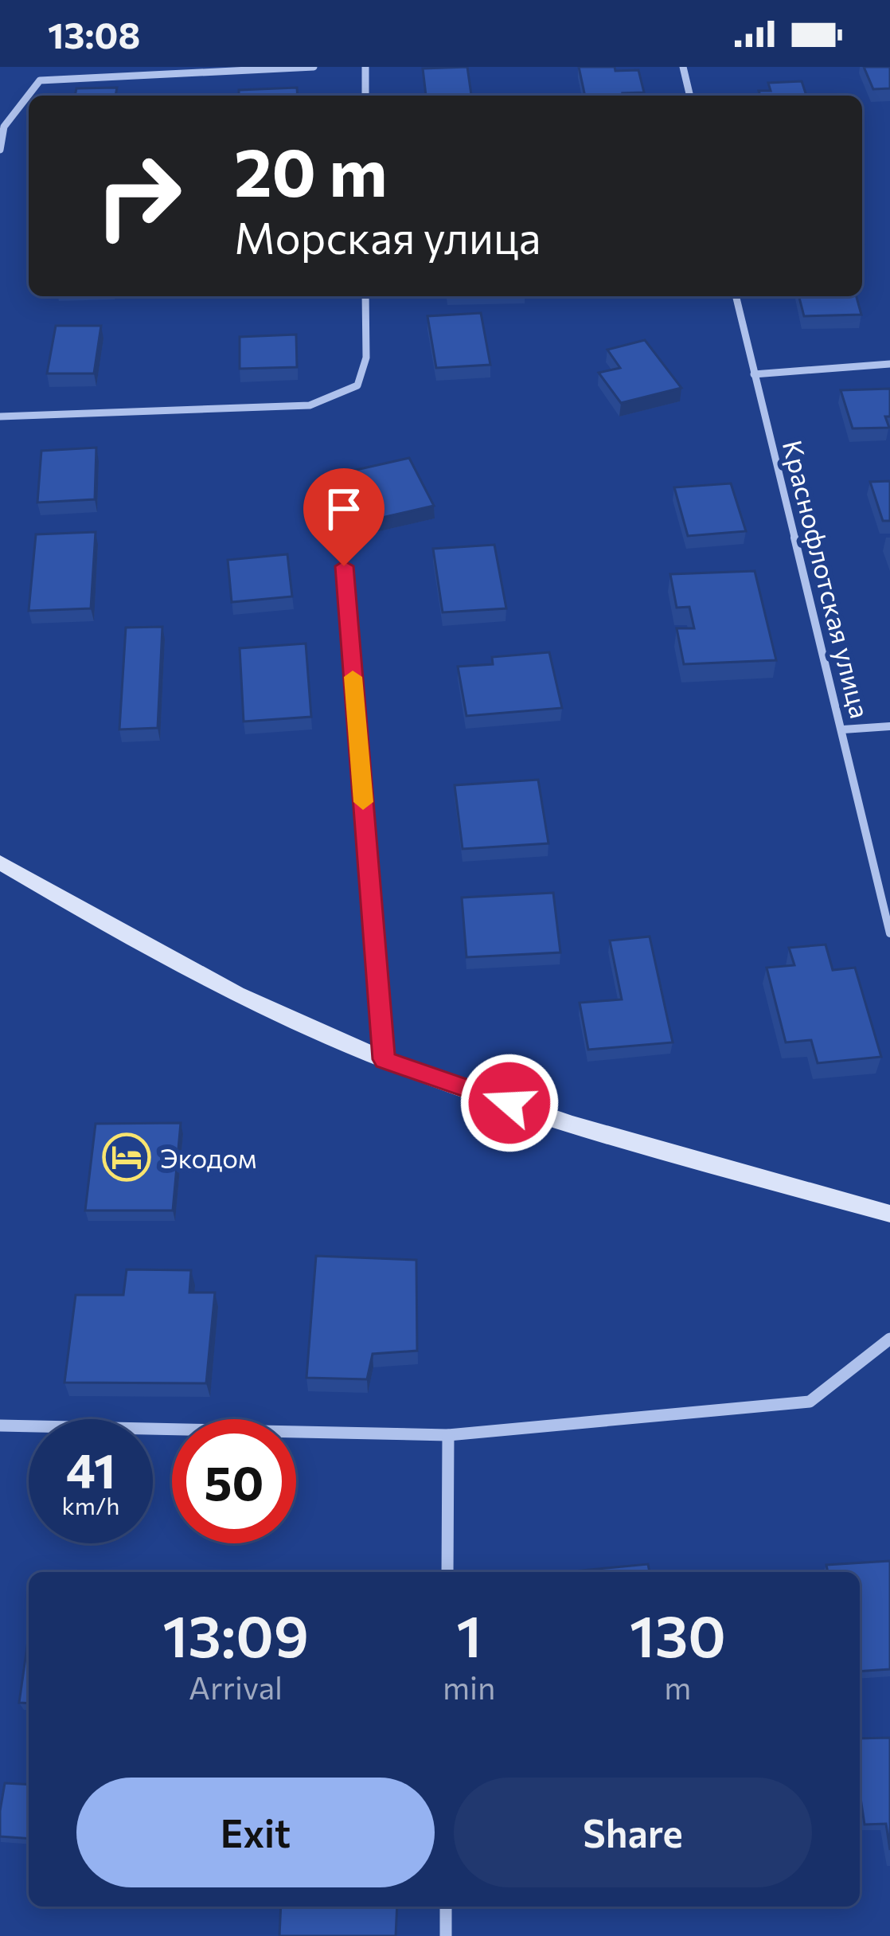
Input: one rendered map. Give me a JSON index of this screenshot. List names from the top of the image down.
{
  "streets": {
    "street": ["Краснофлотская улица"]
  },
  "places": {
    "hotel": ["Экодом"]
  },
  "page": {
    "status": "13:08",
    "turn": ["20 m", "Морская улица"],
    "speed": "41 km/h",
    "limit": "50",
    "eta": [
      "13:09",
      "Arrival",
      "1",
      "min",
      "130",
      "m"
    ],
    "buttons": ["Exit", "Share"]
  }
}
